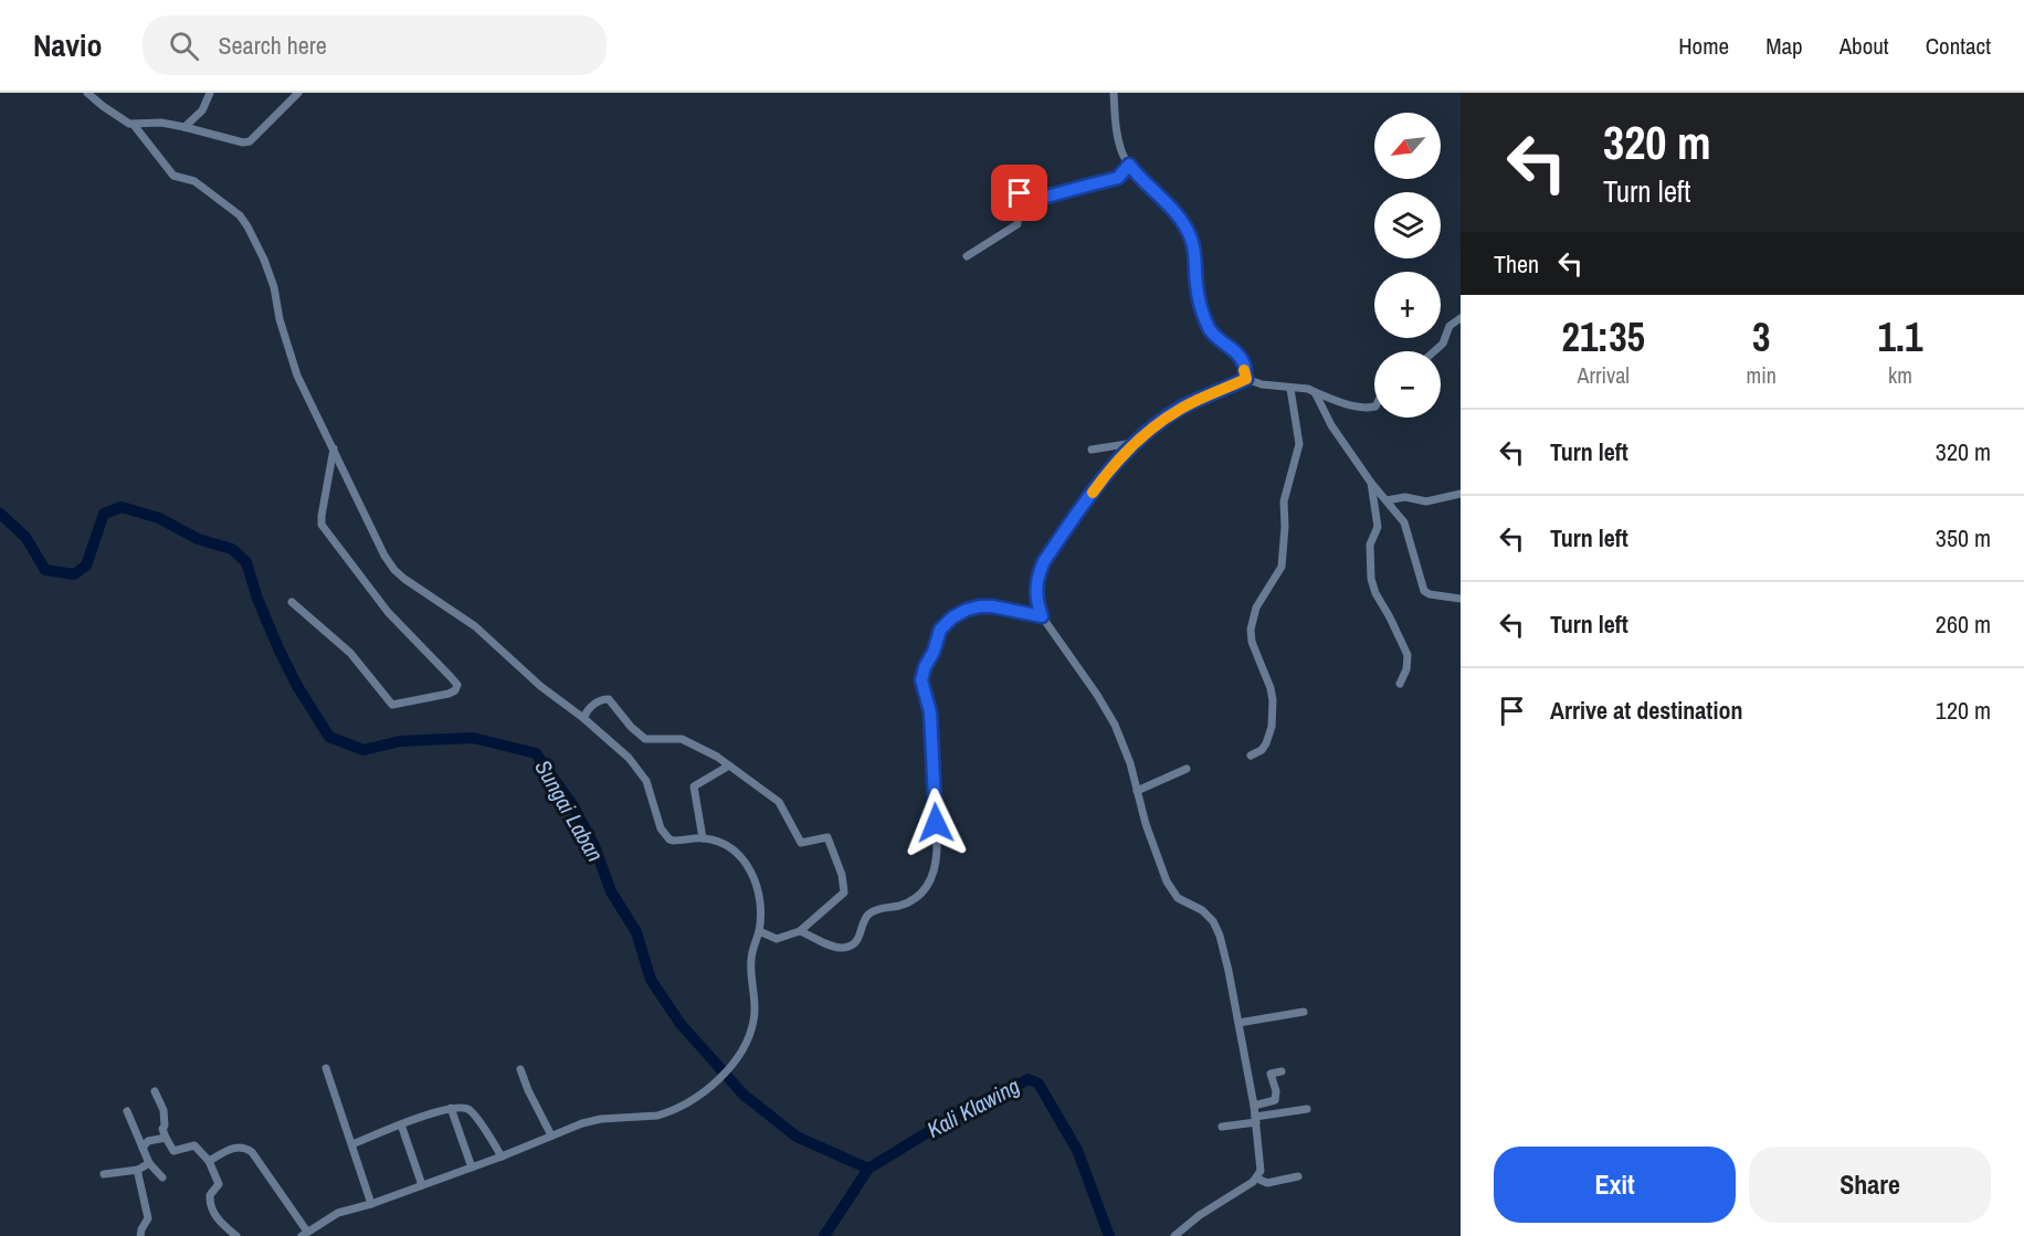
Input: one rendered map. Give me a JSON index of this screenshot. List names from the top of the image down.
{
  "water": ["Sungai Laban", "Kali Klawing"],
  "north": "bottom left",
  "page": {
    "header": "Navio",
    "search": "Search here",
    "nav": [
      "Home",
      "Map",
      "About",
      "Contact"
    ],
    "turn": ["320 m", "Turn left"],
    "map_buttons": ["+", "−"],
    "then": "Then",
    "eta": [
      "21:35",
      "Arrival",
      "3",
      "min",
      "1.1",
      "km"
    ],
    "list": [
      {
        "name": "Turn left",
        "value": "320 m"
      },
      {
        "name": "Turn left",
        "value": "350 m"
      },
      {
        "name": "Turn left",
        "value": "260 m"
      },
      {
        "name": "Arrive at destination",
        "value": "120 m"
      }
    ],
    "buttons": ["Exit", "Share"]
  }
}
